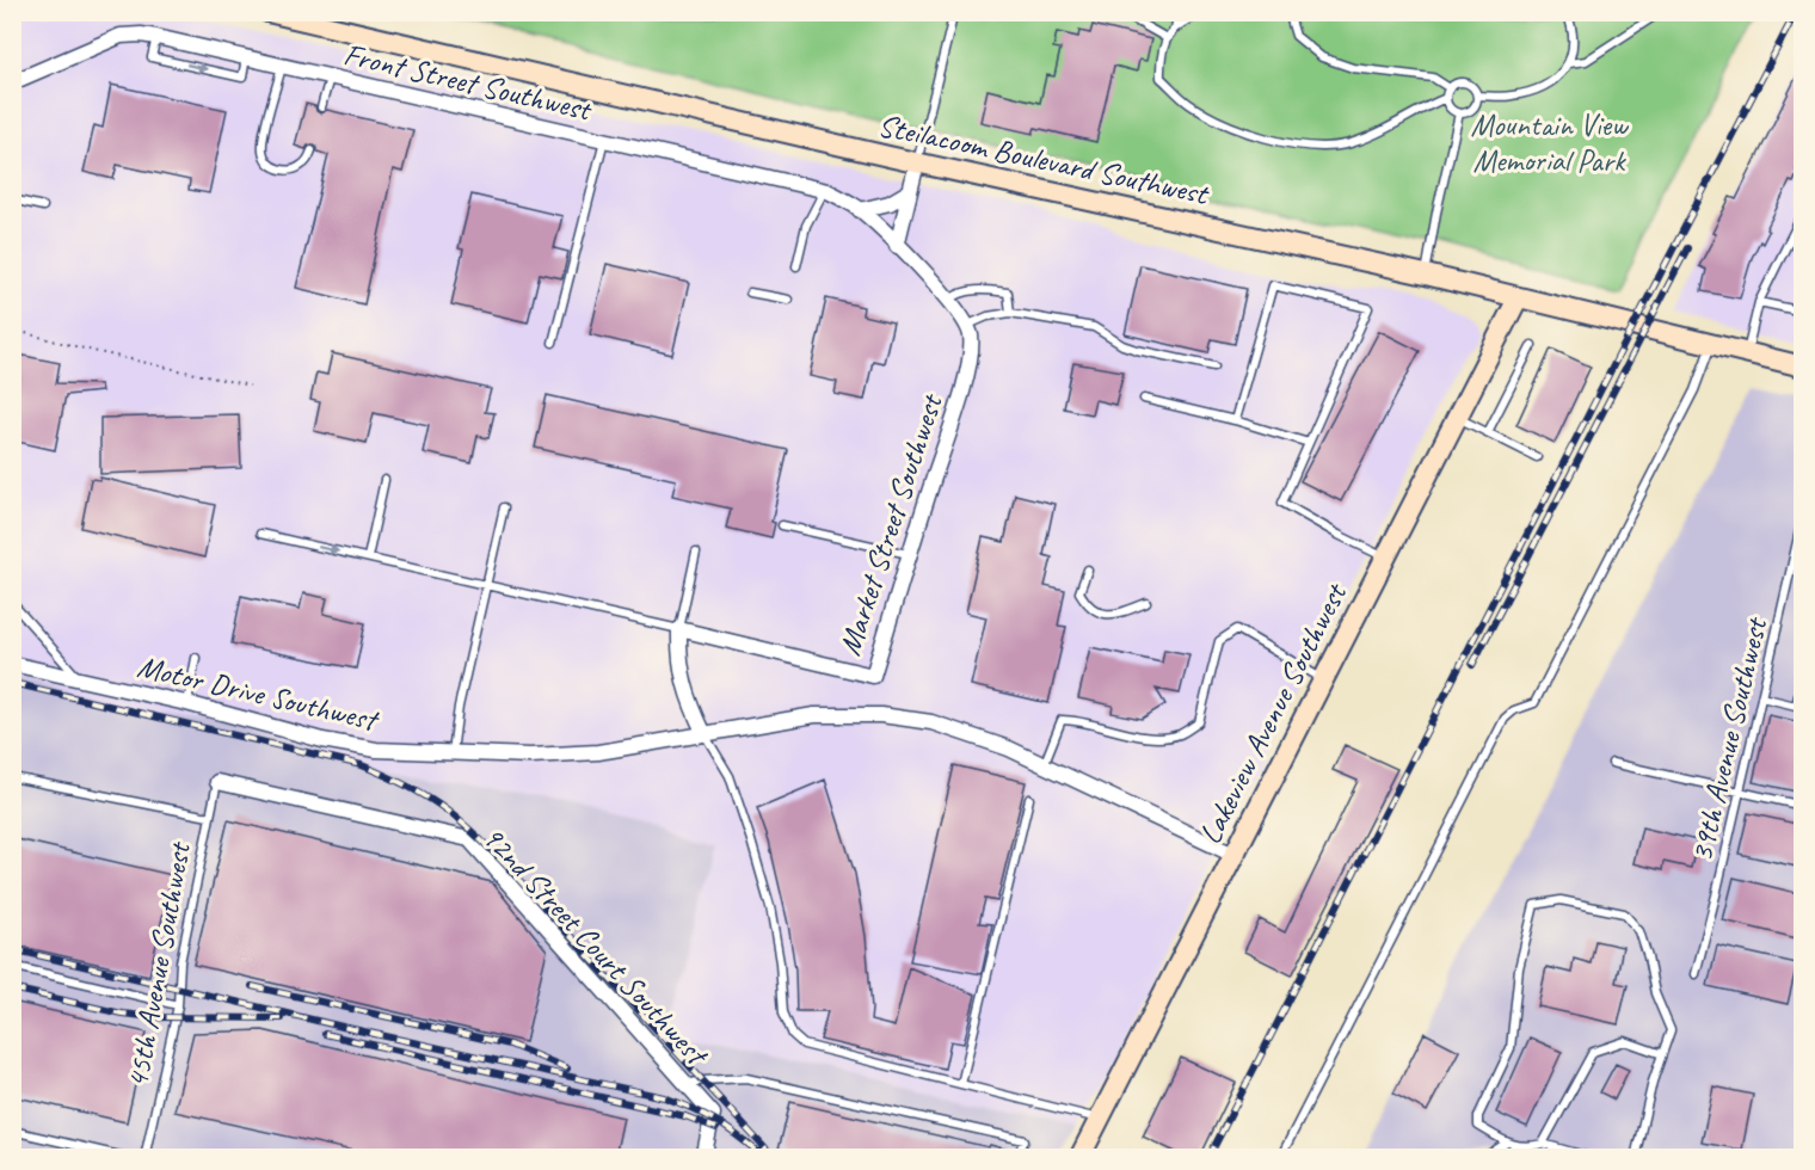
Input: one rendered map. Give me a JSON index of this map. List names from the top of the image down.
{
  "streets": {
    "main road": ["Steilacoom Boulevard Southwest", "Lakeview Avenue Southwest"],
    "street": [
      "Front Street Southwest",
      "Market Street Southwest",
      "Motor Drive Southwest",
      "92nd Street Court Southwest"
    ],
    "lane": ["39th Avenue Southwest", "45th Avenue Southwest"]
  },
  "crossings": [
    ["Steilacoom Boulevard Southwest", "Lakeview Avenue Southwest"],
    ["Motor Drive Southwest", "Lakeview Avenue Southwest"],
    ["92nd Street Court Southwest", "45th Avenue Southwest"]
  ],
  "parks": ["Mountain View Memorial Park"]
}
